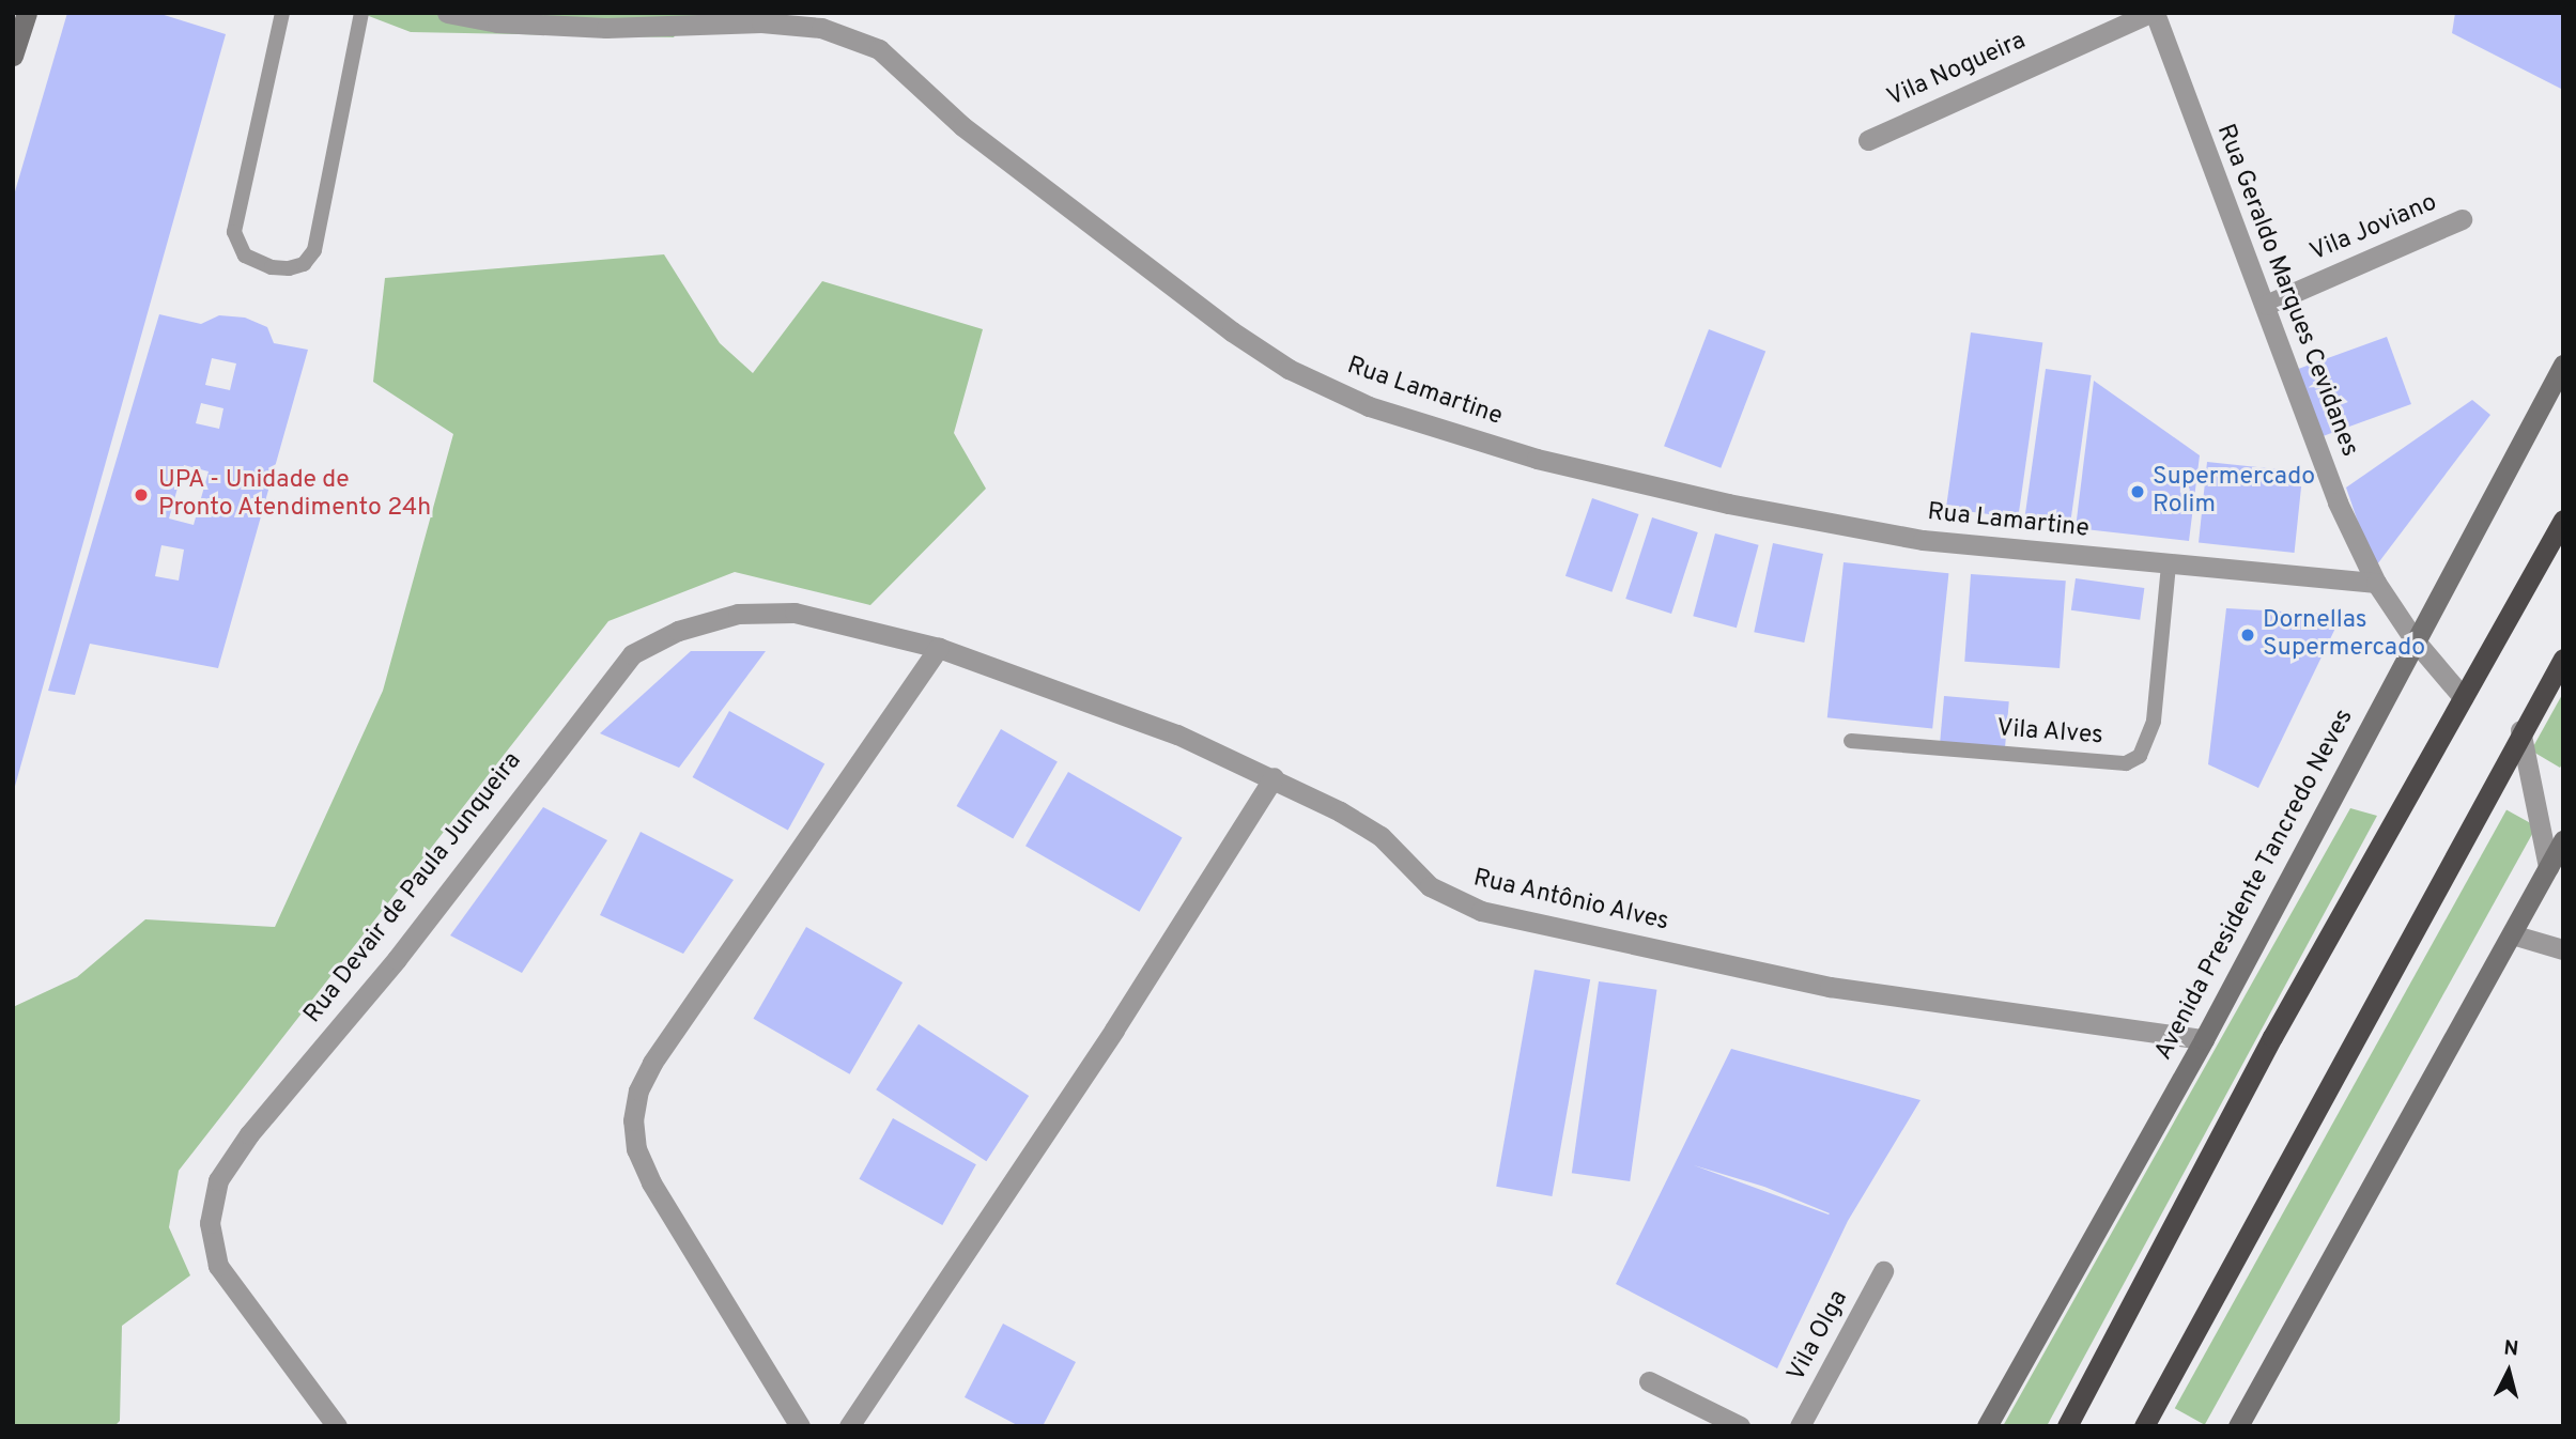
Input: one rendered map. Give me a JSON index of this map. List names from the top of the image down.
{
  "streets": {
    "main road": ["Avenida Presidente Tancredo Neves"],
    "street": [
      "Vila Nogueira",
      "Vila Joviano",
      "Rua Geraldo Marques Cevidanes",
      "Rua Lamartine",
      "Rua Devair de Paula Junqueira",
      "Rua Antônio Alves",
      "Vila Olga"
    ],
    "lane": ["Vila Alves"]
  },
  "crossings": [
    ["Vila Nogueira", "Rua Geraldo Marques Cevidanes"],
    ["Vila Joviano", "Rua Geraldo Marques Cevidanes"],
    ["Rua Geraldo Marques Cevidanes", "Rua Lamartine"],
    ["Rua Lamartine", "Vila Alves"],
    ["Avenida Presidente Tancredo Neves", "Rua Antônio Alves"],
    ["Rua Devair de Paula Junqueira", "Rua Antônio Alves"]
  ],
  "places": ["Supermercado Rolim", "UPA - Unidade de Pronto Atendimento 24h", "Dornellas Supermercado"],
  "north": "top"
}
